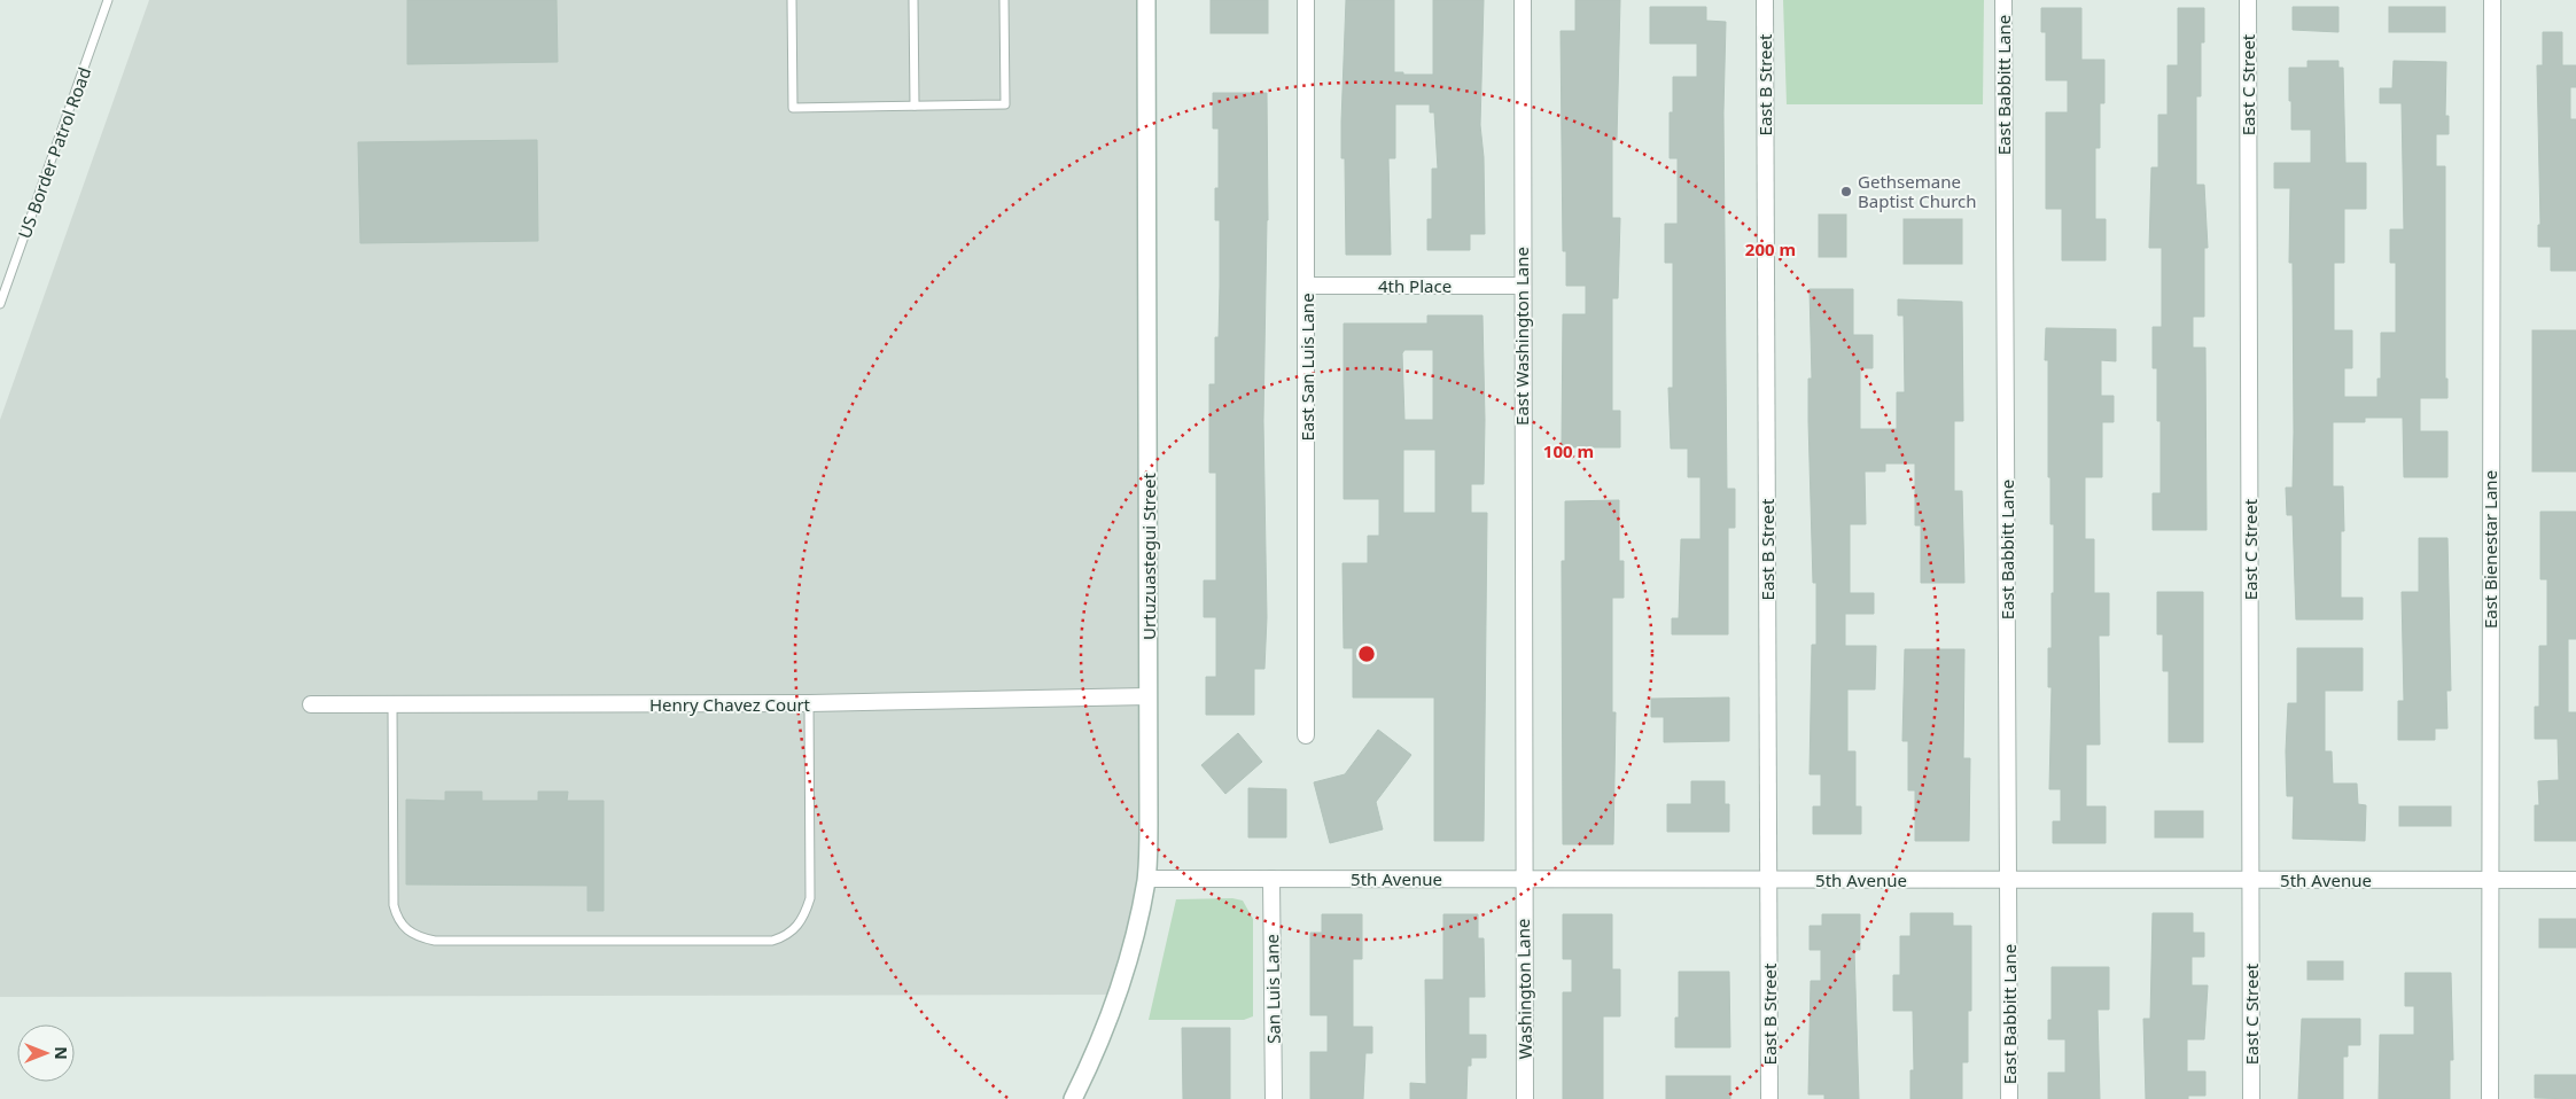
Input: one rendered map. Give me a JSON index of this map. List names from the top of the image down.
{
  "streets": {
    "main road": ["Urtuzuastegui Street"],
    "street": [
      "East B Street",
      "East Babbitt Lane",
      "East C Street",
      "4th Place",
      "East Washington Lane",
      "East San Luis Lane",
      "East Bienestar Lane",
      "Henry Chavez Court",
      "5th Avenue",
      "San Luis Lane",
      "Washington Lane"
    ],
    "lane": ["US Border Patrol Road"]
  },
  "crossings": [
    ["East B Street", "5th Avenue"],
    ["East Babbitt Lane", "5th Avenue"],
    ["East C Street", "5th Avenue"],
    ["4th Place", "East Washington Lane"],
    ["4th Place", "East San Luis Lane"],
    ["East Washington Lane", "5th Avenue"],
    ["East Washington Lane", "Washington Lane"],
    ["East Bienestar Lane", "5th Avenue"],
    ["Urtuzuastegui Street", "Henry Chavez Court"],
    ["Urtuzuastegui Street", "5th Avenue"],
    ["5th Avenue", "San Luis Lane"],
    ["5th Avenue", "Washington Lane"]
  ],
  "places": ["Gethsemane Baptist Church"],
  "north": "right",
  "rings": ["200 m", "100 m"]
}
